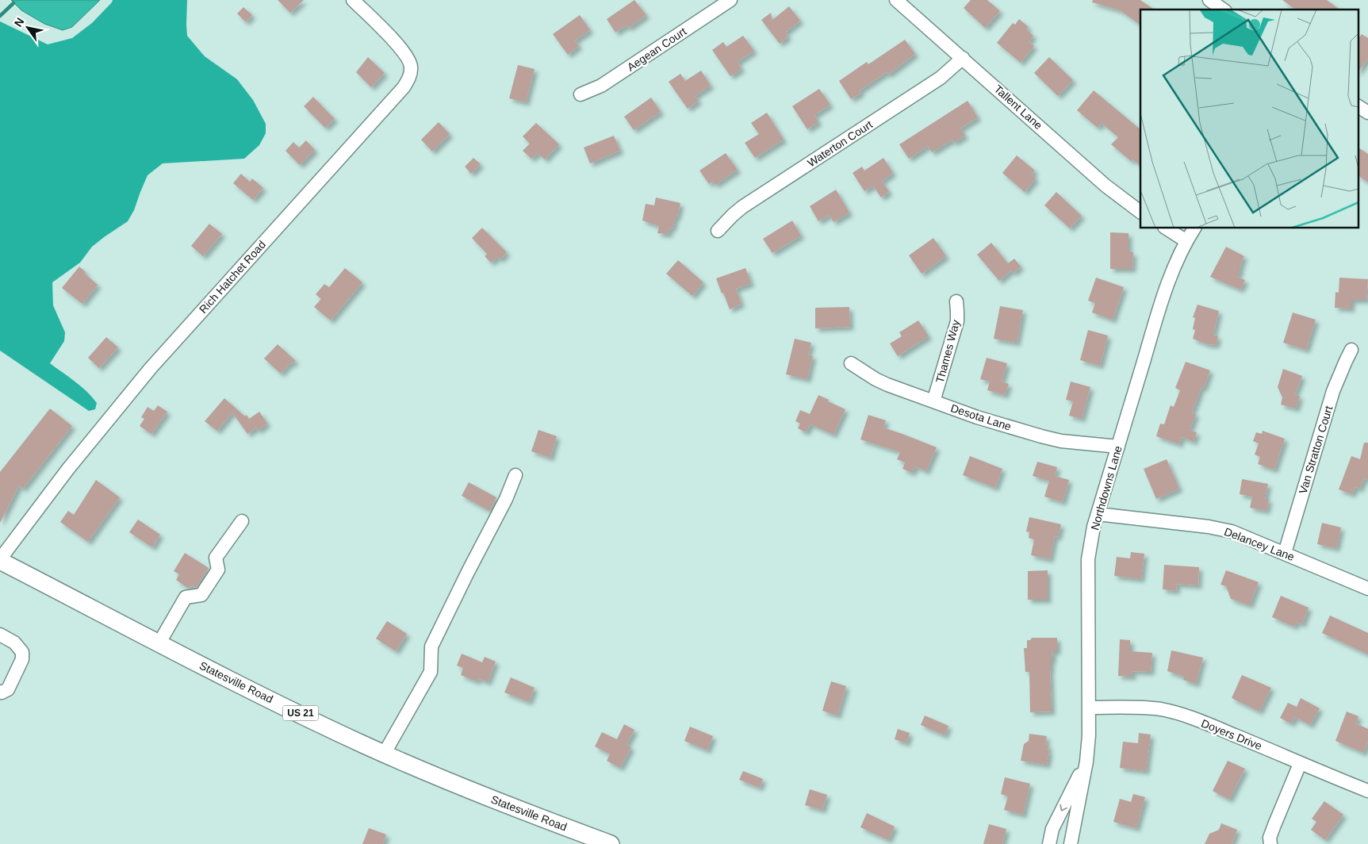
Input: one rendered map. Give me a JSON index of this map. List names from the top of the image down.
{
  "streets": {
    "main road": ["Statesville Road", "US 21"],
    "street": [
      "Aegean Court",
      "Tallent Lane",
      "Waterton Court",
      "Rich Hatchet Road",
      "Thames Way",
      "Desota Lane",
      "Van Stratton Court",
      "Northdowns Lane",
      "Delancey Lane",
      "Doyers Drive"
    ]
  },
  "crossings": [
    ["Tallent Lane", "Waterton Court"],
    ["Rich Hatchet Road", "Statesville Road"],
    ["Thames Way", "Desota Lane"],
    ["Desota Lane", "Northdowns Lane"],
    ["Van Stratton Court", "Delancey Lane"],
    ["Northdowns Lane", "Delancey Lane"],
    ["Northdowns Lane", "Doyers Drive"]
  ],
  "north": "top left"
}
